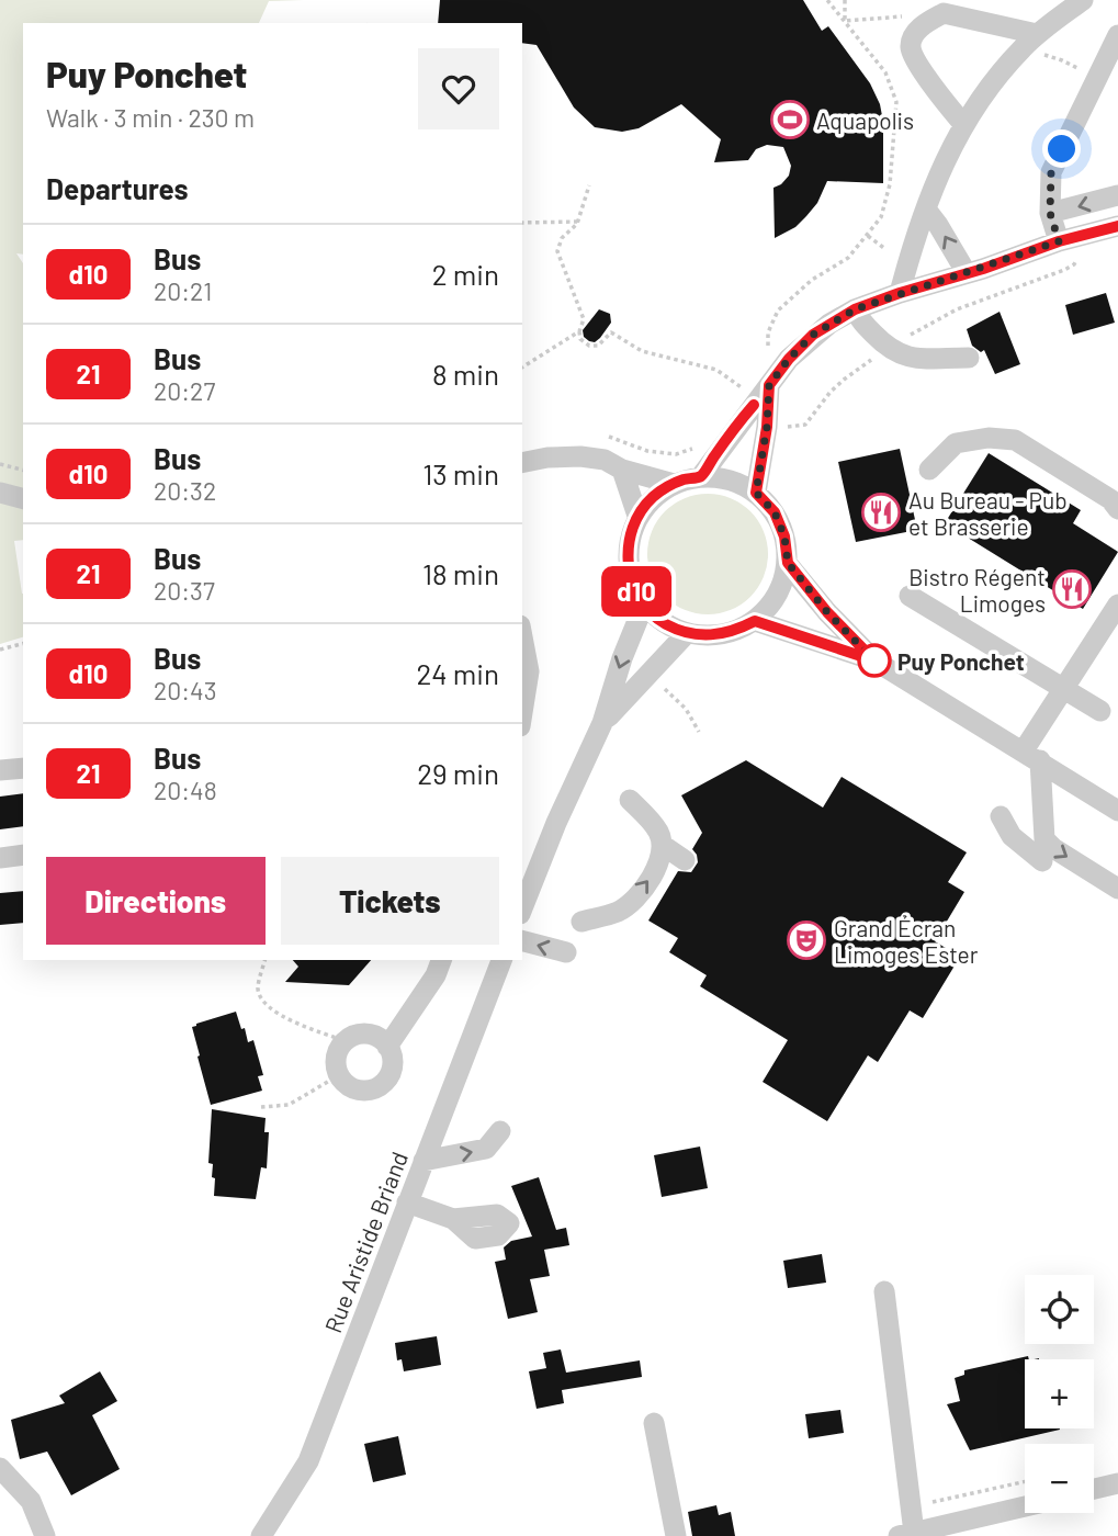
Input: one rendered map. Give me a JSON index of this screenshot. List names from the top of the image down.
{
  "streets": {
    "street": ["Rue Aristide Briand"]
  },
  "places": {
    "sports": ["Aquapolis"],
    "restaurant": ["Au Bureau - Pub et Brasserie", "Bistro Régent Limoges"],
    "other": ["Puy Ponchet"],
    "theatre": ["Grand Écran Limoges Ester"]
  },
  "lines": ["bus line d10"],
  "page": {
    "on_map": "d10",
    "heading": [
      ["Puy Ponchet", "Walk · 3 min · 230 m"],
      "Departures"
    ],
    "list": [
      {
        "mark": "d10",
        "name": "Bus",
        "note": "20:21",
        "value": "2 min"
      },
      {
        "mark": "21",
        "name": "Bus",
        "note": "20:27",
        "value": "8 min"
      },
      {
        "mark": "d10",
        "name": "Bus",
        "note": "20:32",
        "value": "13 min"
      },
      {
        "mark": "21",
        "name": "Bus",
        "note": "20:37",
        "value": "18 min"
      },
      {
        "mark": "d10",
        "name": "Bus",
        "note": "20:43",
        "value": "24 min"
      },
      {
        "mark": "21",
        "name": "Bus",
        "note": "20:48",
        "value": "29 min"
      }
    ],
    "buttons": ["Directions", "Tickets"],
    "map_buttons": ["+", "−"]
  }
}
